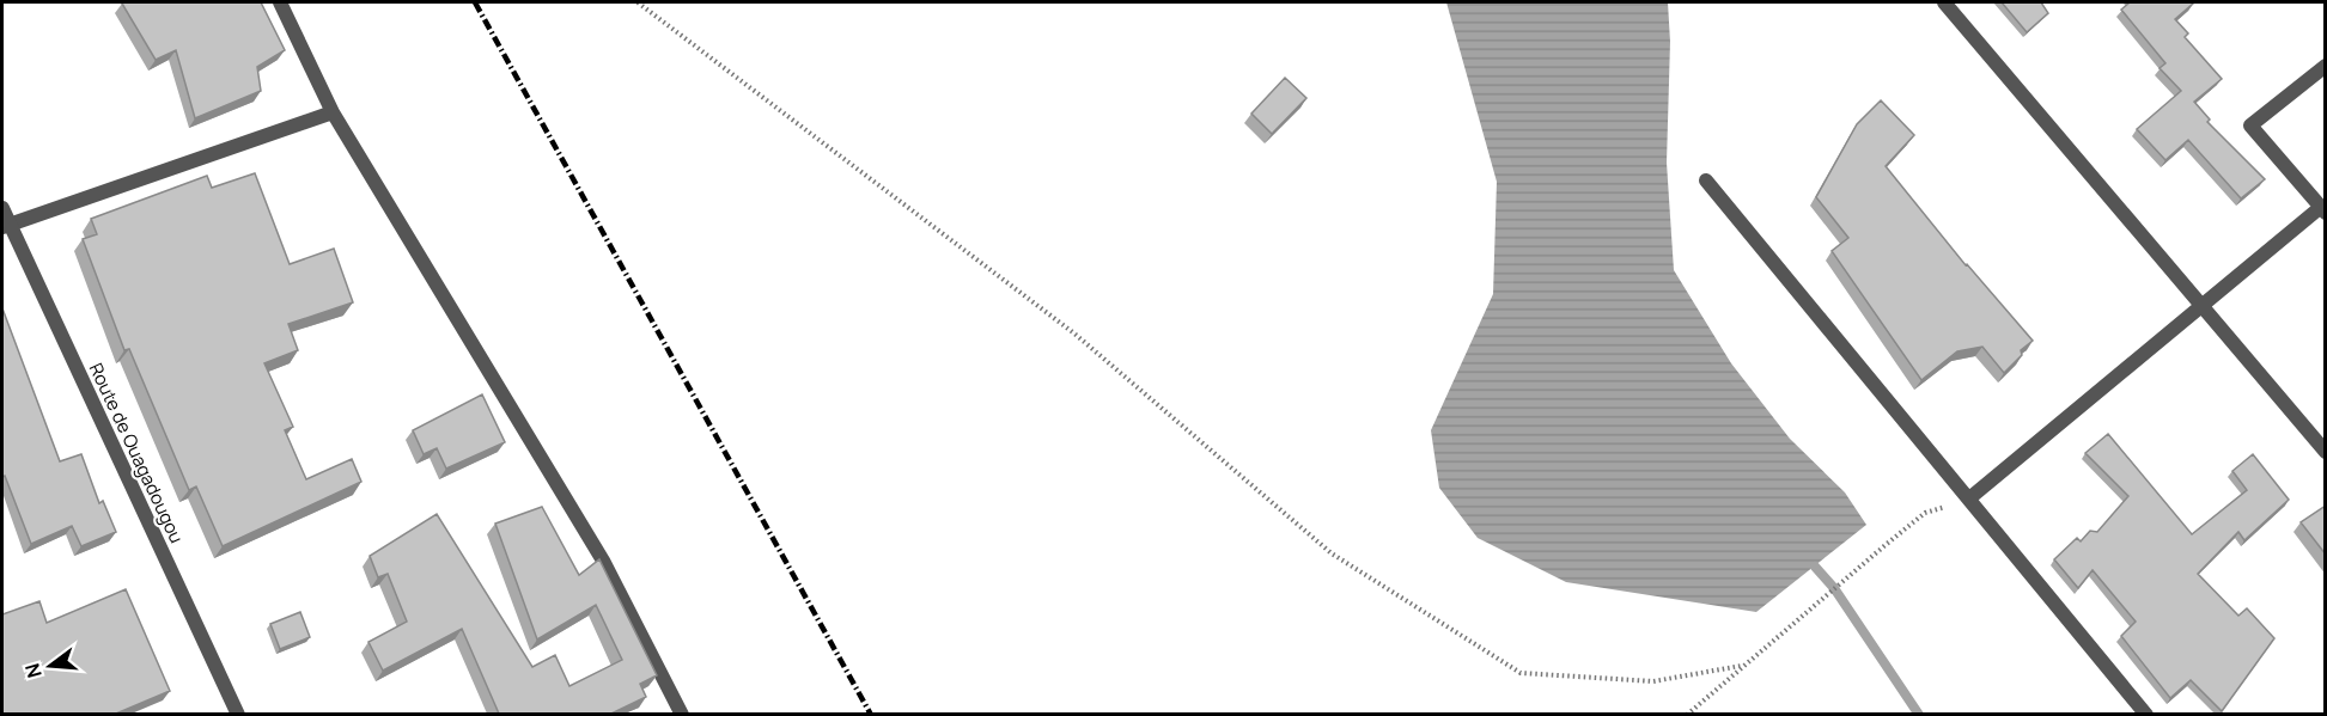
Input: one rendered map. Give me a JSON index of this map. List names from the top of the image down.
{
  "streets": {
    "street": ["Route de Ouagadougou"]
  },
  "north": "left"
}
